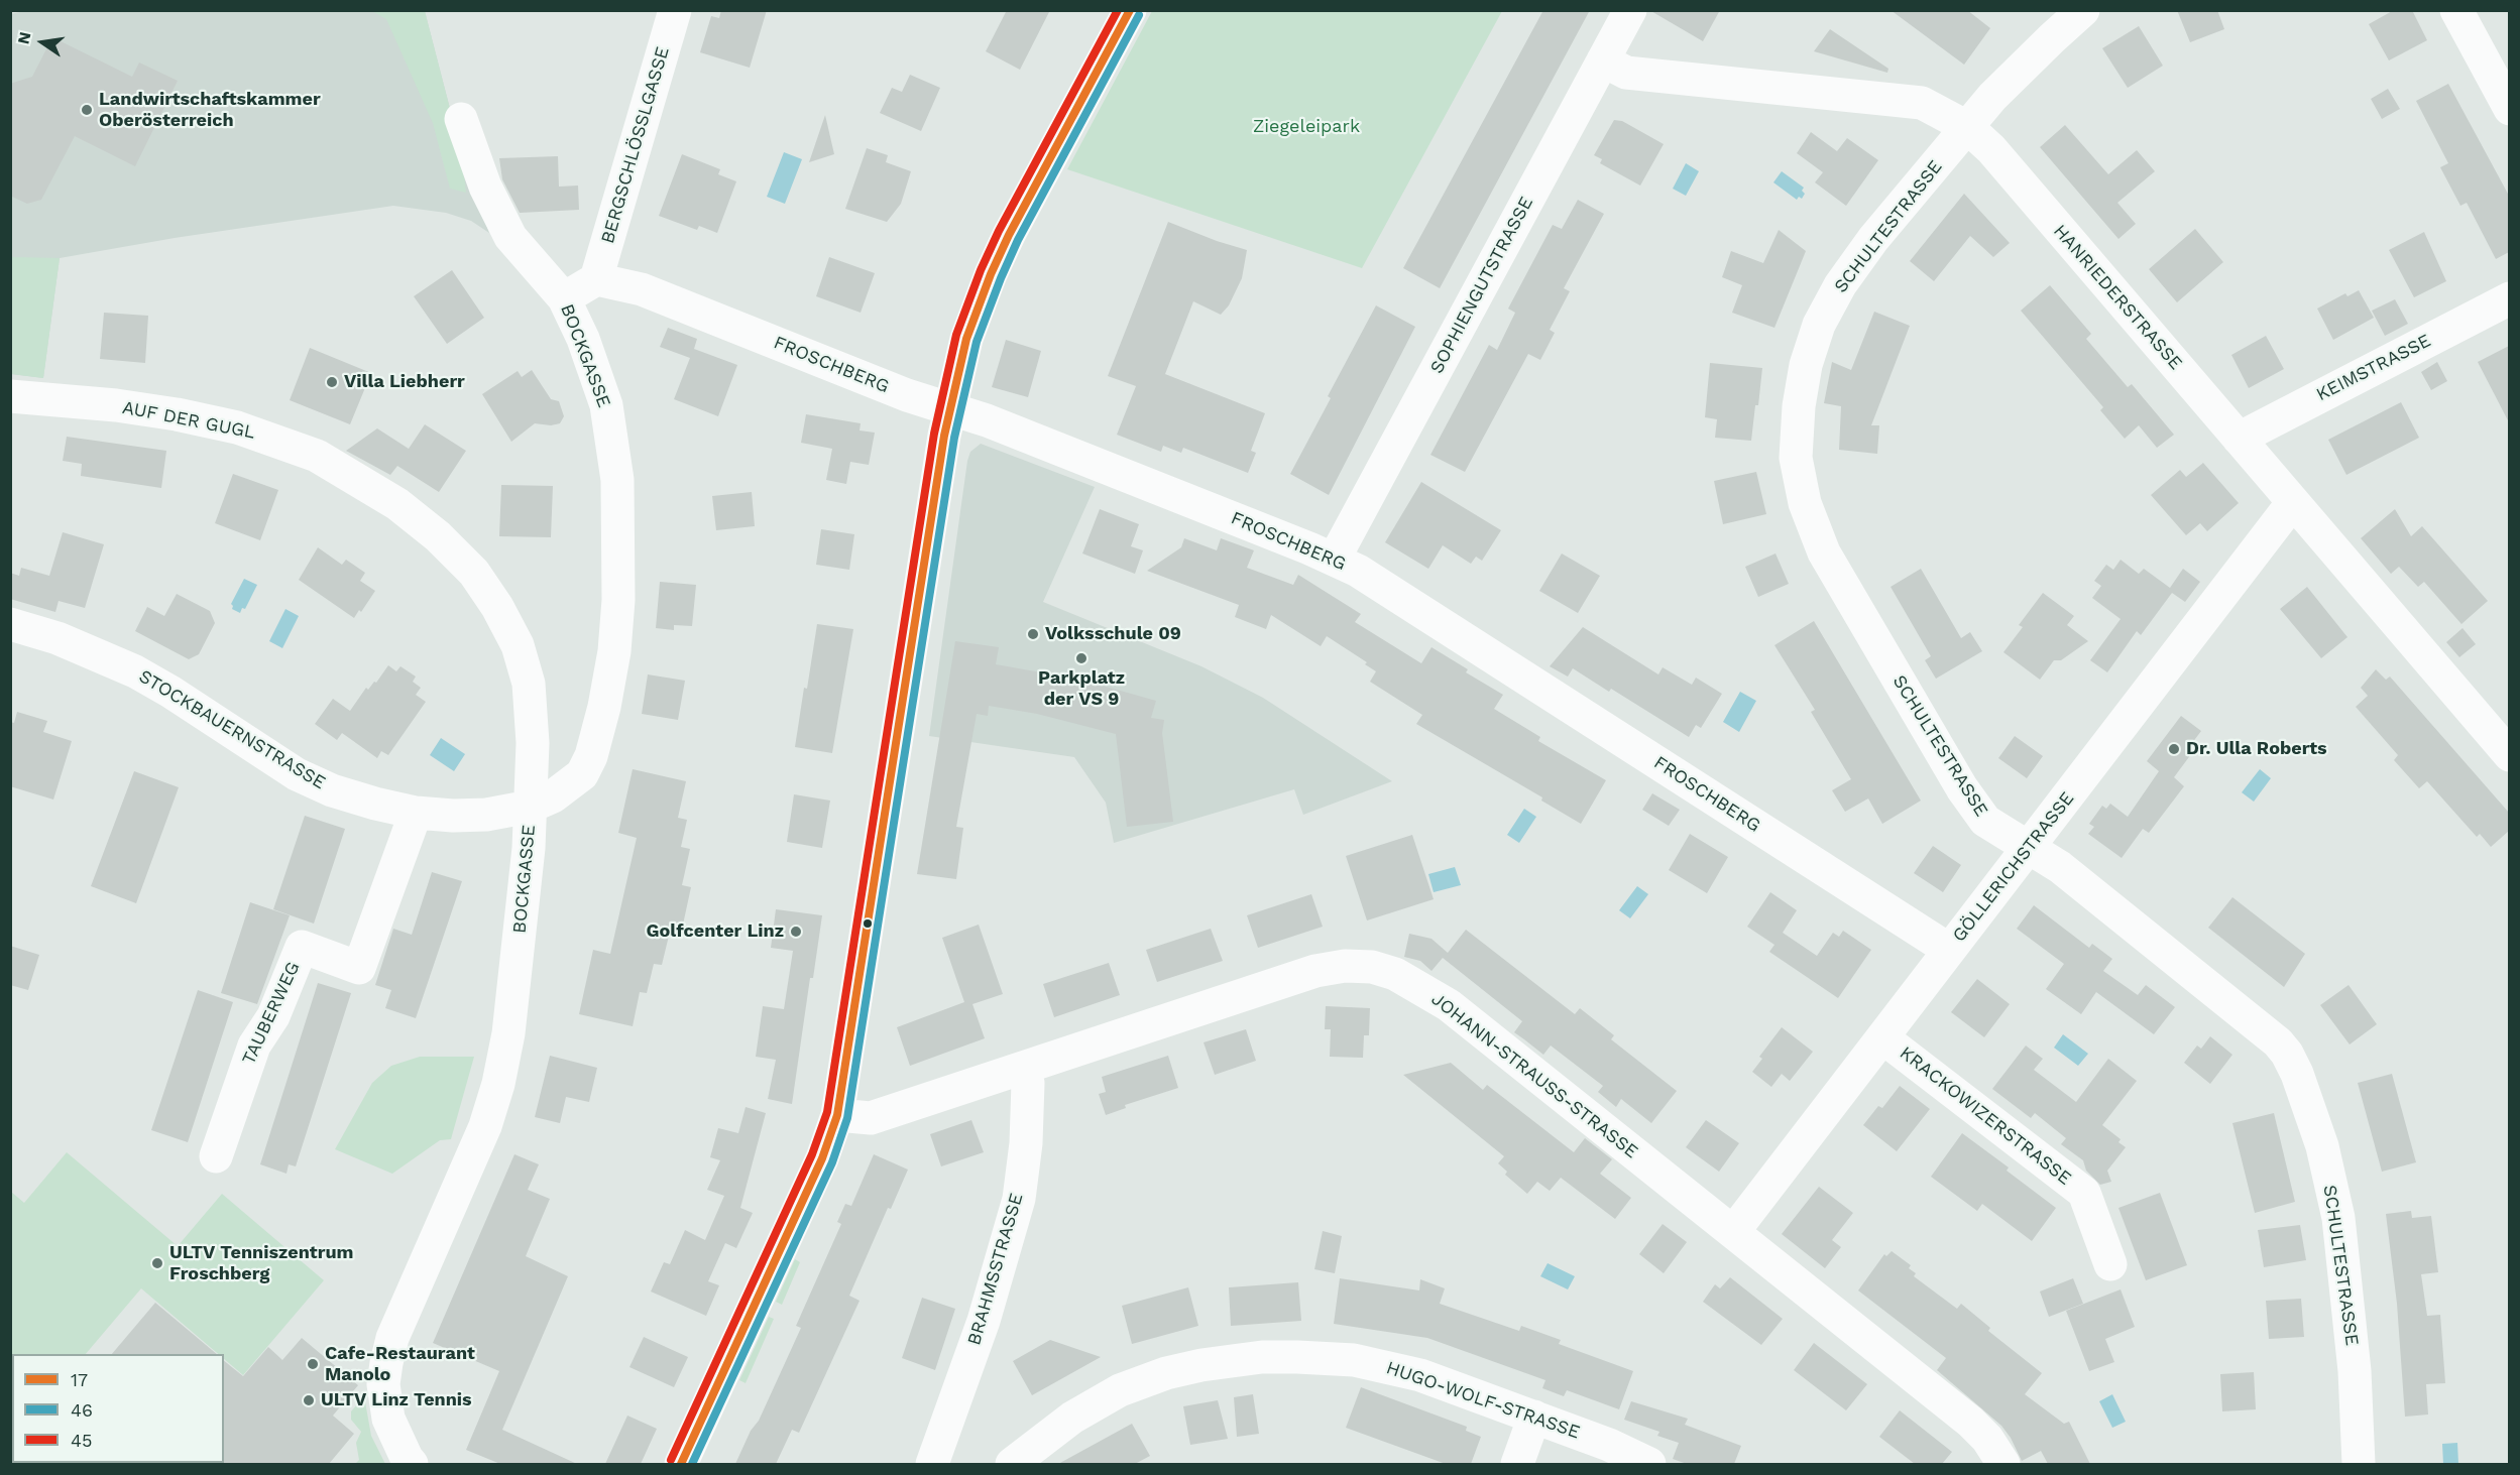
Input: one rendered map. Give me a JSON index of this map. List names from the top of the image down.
{
  "streets": {
    "street": [
      "BERGSCHLÖSSLGASSE",
      "SCHULTESTRASSE",
      "SOPHIENGUTSTRASSE",
      "HANRIEDERSTRASSE",
      "BOCKGASSE",
      "FROSCHBERG",
      "KEIMSTRASSE",
      "AUF DER GUGL",
      "STOCKBAUERNSTRASSE",
      "GÖLLERICHSTRASSE",
      "TAUBERWEG",
      "JOHANN-STRAUSS-STRASSE",
      "KRACKOWIZERSTRASSE",
      "BRAHMSSTRASSE",
      "HUGO-WOLF-STRASSE"
    ]
  },
  "crossings": [
    ["BERGSCHLÖSSLGASSE", "FROSCHBERG"],
    ["SCHULTESTRASSE", "HANRIEDERSTRASSE"],
    ["SCHULTESTRASSE", "GÖLLERICHSTRASSE"],
    ["SOPHIENGUTSTRASSE", "HANRIEDERSTRASSE"],
    ["SOPHIENGUTSTRASSE", "FROSCHBERG"],
    ["HANRIEDERSTRASSE", "KEIMSTRASSE"],
    ["HANRIEDERSTRASSE", "GÖLLERICHSTRASSE"],
    ["BOCKGASSE", "AUF DER GUGL"],
    ["BOCKGASSE", "STOCKBAUERNSTRASSE"],
    ["FROSCHBERG", "GÖLLERICHSTRASSE"],
    ["AUF DER GUGL", "STOCKBAUERNSTRASSE"],
    ["STOCKBAUERNSTRASSE", "TAUBERWEG"],
    ["GÖLLERICHSTRASSE", "JOHANN-STRAUSS-STRASSE"],
    ["GÖLLERICHSTRASSE", "KRACKOWIZERSTRASSE"],
    ["JOHANN-STRAUSS-STRASSE", "BRAHMSSTRASSE"]
  ],
  "parks": ["Ziegeleipark"],
  "places": [
    "Landwirtschaftskammer Oberösterreich",
    "Villa Liebherr",
    "Volksschule 09",
    "Parkplatz der VS 9",
    "Dr. Ulla Roberts",
    "Golfcenter Linz",
    "ULTV Tenniszentrum Froschberg",
    "Cafe-Restaurant Manolo",
    "ULTV Linz Tennis"
  ],
  "lines": ["transit line 17", "transit line 45", "transit line 46"],
  "legend": ["17", "46", "45"],
  "north": "left"
}
